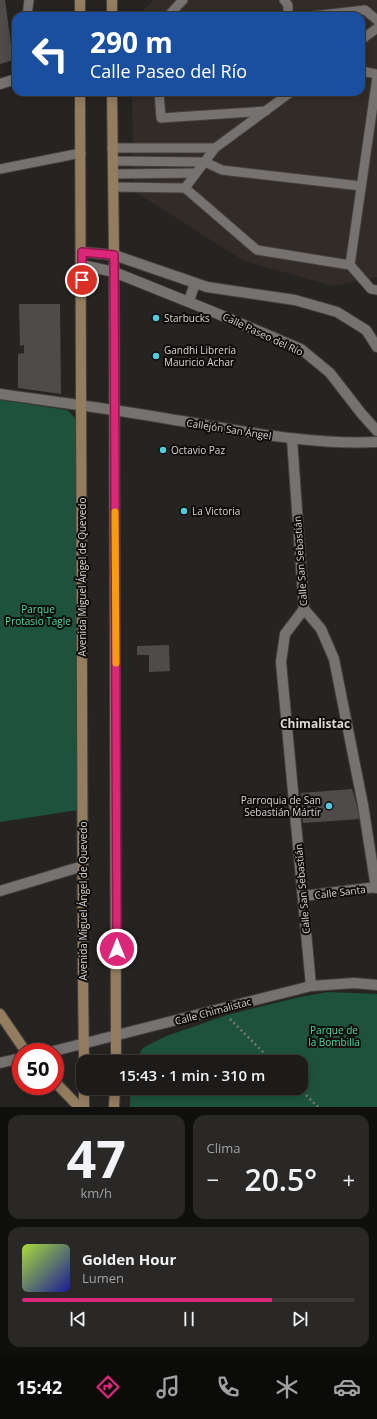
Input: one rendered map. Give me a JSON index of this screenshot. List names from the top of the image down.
{
  "streets": {
    "main road": ["Avenida Miguel Ángel de Quevedo"],
    "street": [
      "Calle Paseo del Río",
      "Callejón San Ángel",
      "Calle San Sebastián",
      "Calle Santa",
      "Calle Chimalistac"
    ]
  },
  "crossings": [
    ["Calle Paseo del Río", "Avenida Miguel Ángel de Quevedo"],
    ["Callejón San Ángel", "Calle San Sebastián"],
    ["Callejón San Ángel", "Avenida Miguel Ángel de Quevedo"],
    ["Calle San Sebastián", "Calle Santa"],
    ["Calle San Sebastián", "Calle Chimalistac"],
    ["Avenida Miguel Ángel de Quevedo", "Calle Chimalistac"]
  ],
  "districts": ["Chimalistac"],
  "parks": ["Parque Protasio Tagle", "Parque de la Bombilla"],
  "places": [
    "Starbucks",
    "Gandhi Librería Mauricio Achar",
    "Octavio Paz",
    "La Victoria",
    "Parroquia de San Sebastián Mártir"
  ],
  "page": {
    "turn": ["290 m", "Calle Paseo del Río"],
    "limit": "50",
    "trip": "15:43 · 1 min · 310 m",
    "tile": [
      ["47", "km/h"],
      "Clima"
    ],
    "heat": ["−", "20.5°", "+"],
    "song": ["Golden Hour", "Lumen"],
    "tabs": "15:42"
  }
}
